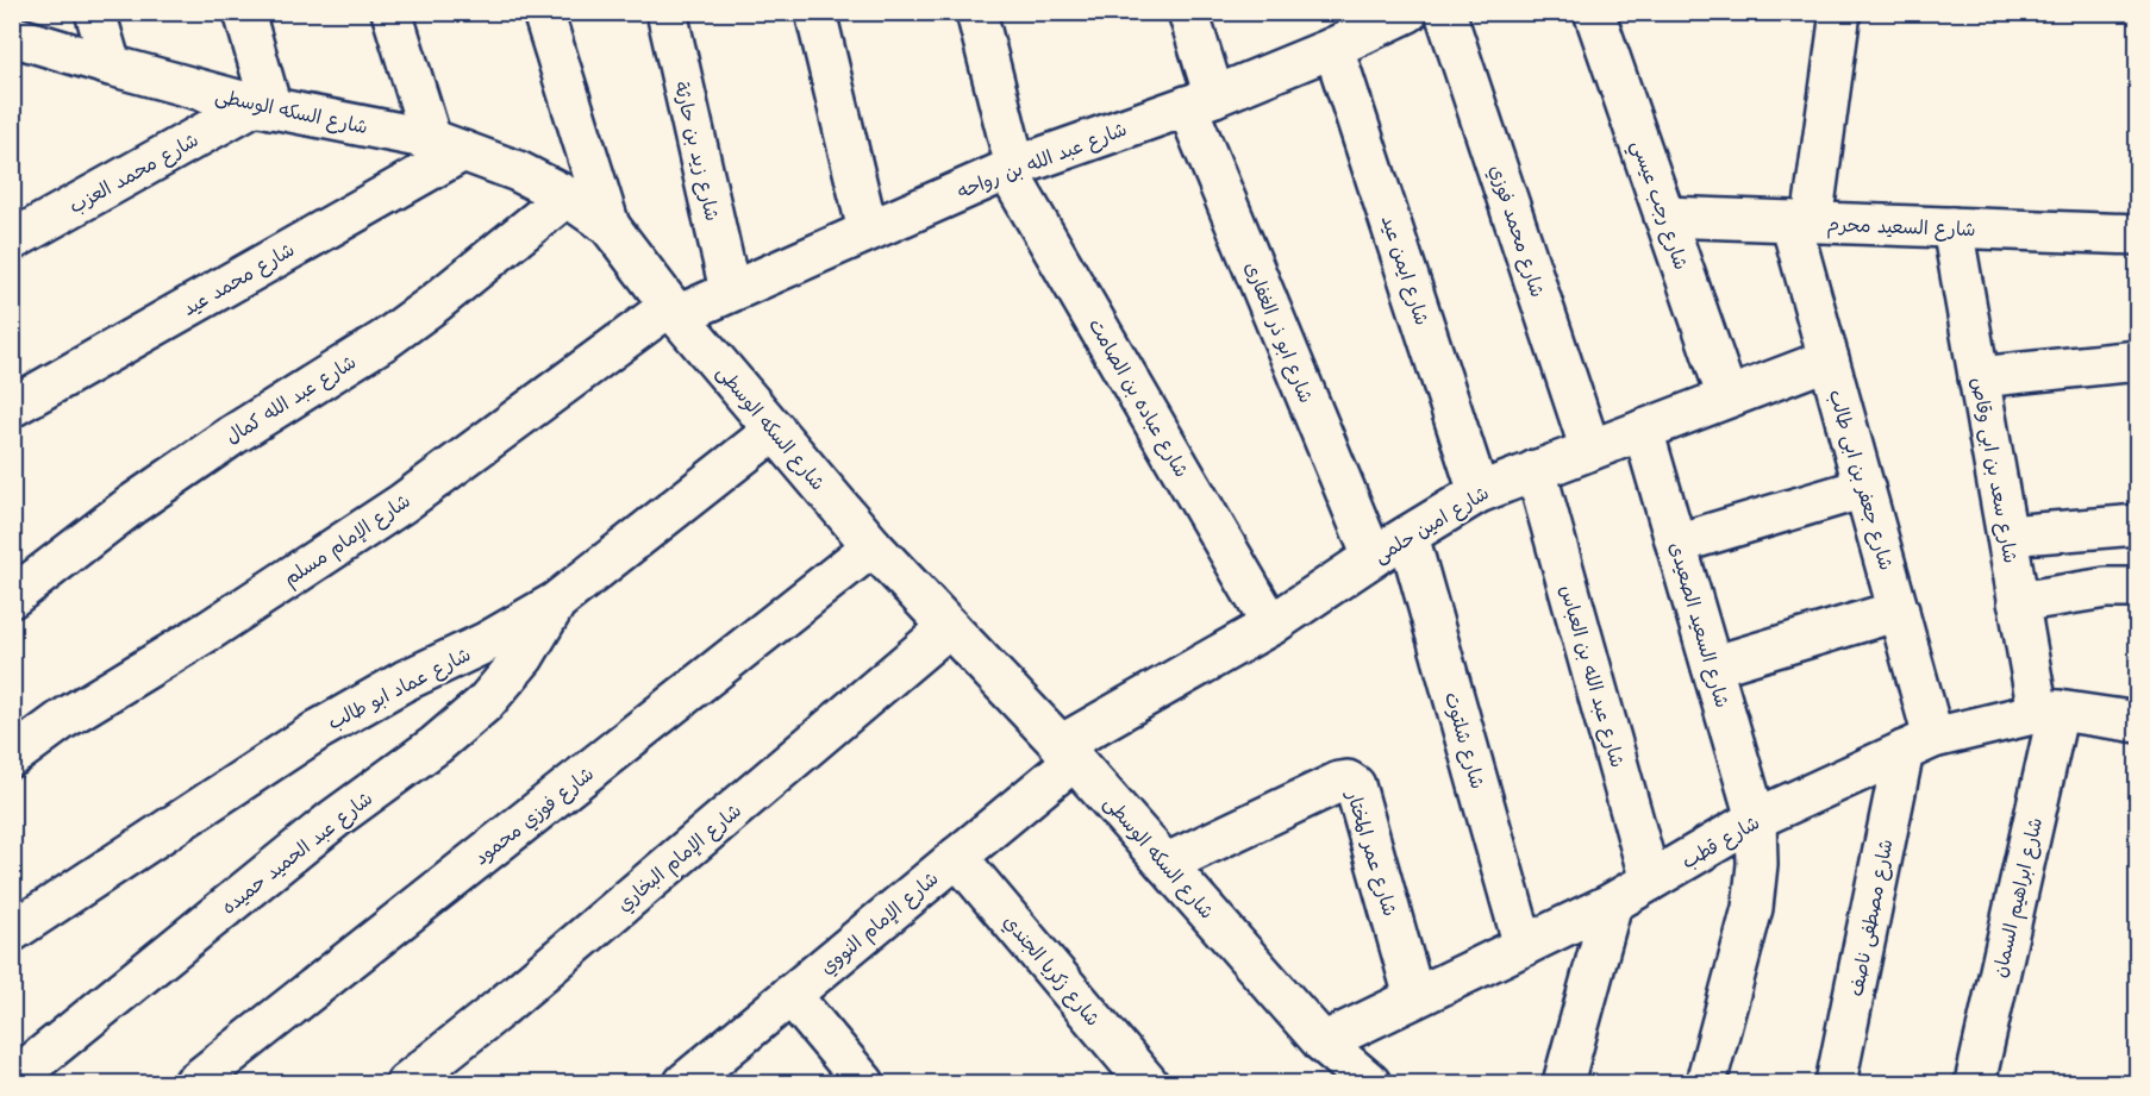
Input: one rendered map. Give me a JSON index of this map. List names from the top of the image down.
{
  "streets": {
    "street": [
      "شارع السكه الوسطى",
      "شارع زيد بن حارثة",
      "شارع عبد الله بن رواحه",
      "شارع محمد العزب",
      "شارع رجب عيسي",
      "شارع السعيد محرم",
      "شارع محمد فوزي",
      "شارع ايمن عيد",
      "شارع محمد عيد",
      "شارع ابو ذر الغفارى",
      "شارع عباده بن الصامت",
      "شارع عبد الله كمال",
      "شارع سعد بن ابى وقاص",
      "شارع جعفر بن ابى طالب",
      "شارع امين حلمى",
      "شارع الإمام مسلم",
      "شارع السعيد الصعيدى",
      "شارع عبد الله بن العباس",
      "شارع عماد ابو طالب",
      "شارع شلتوت",
      "شارع فوزي محمود",
      "شارع قطب",
      "شارع عبد الحميد حميده",
      "شارع عمر المختار",
      "شارع الإمام البخاري",
      "شارع ابراهيم السمان",
      "شارع مصطفى ناصف",
      "شارع الإمام النووي",
      "شارع زكريا الجندي"
    ]
  },
  "crossings": [
    ["شارع السكه الوسطى", "شارع عبد الله بن رواحه"],
    ["شارع السكه الوسطى", "شارع محمد العزب"],
    ["شارع السكه الوسطى", "شارع محمد عيد"],
    ["شارع السكه الوسطى", "شارع عبد الله كمال"],
    ["شارع السكه الوسطى", "شارع امين حلمى"],
    ["شارع السكه الوسطى", "شارع الإمام مسلم"],
    ["شارع السكه الوسطى", "شارع عماد ابو طالب"],
    ["شارع السكه الوسطى", "شارع فوزي محمود"],
    ["شارع السكه الوسطى", "شارع قطب"],
    ["شارع السكه الوسطى", "شارع عمر المختار"],
    ["شارع السكه الوسطى", "شارع الإمام البخاري"],
    ["شارع السكه الوسطى", "شارع الإمام النووي"],
    ["شارع زيد بن حارثة", "شارع عبد الله بن رواحه"],
    ["شارع عبد الله بن رواحه", "شارع ايمن عيد"],
    ["شارع عبد الله بن رواحه", "شارع ابو ذر الغفارى"],
    ["شارع عبد الله بن رواحه", "شارع عباده بن الصامت"],
    ["شارع عبد الله بن رواحه", "شارع الإمام مسلم"],
    ["شارع رجب عيسي", "شارع السعيد محرم"],
    ["شارع رجب عيسي", "شارع امين حلمى"],
    ["شارع السعيد محرم", "شارع سعد بن ابى وقاص"],
    ["شارع السعيد محرم", "شارع جعفر بن ابى طالب"],
    ["شارع محمد فوزي", "شارع امين حلمى"],
    ["شارع ايمن عيد", "شارع امين حلمى"],
    ["شارع ابو ذر الغفارى", "شارع امين حلمى"],
    ["شارع عباده بن الصامت", "شارع امين حلمى"],
    ["شارع سعد بن ابى وقاص", "شارع قطب"],
    ["شارع سعد بن ابى وقاص", "شارع ابراهيم السمان"],
    ["شارع جعفر بن ابى طالب", "شارع امين حلمى"],
    ["شارع جعفر بن ابى طالب", "شارع قطب"],
    ["شارع جعفر بن ابى طالب", "شارع مصطفى ناصف"],
    ["شارع امين حلمى", "شارع السعيد الصعيدى"],
    ["شارع امين حلمى", "شارع عبد الله بن العباس"],
    ["شارع امين حلمى", "شارع شلتوت"],
    ["شارع امين حلمى", "شارع الإمام النووي"],
    ["شارع السعيد الصعيدى", "شارع قطب"],
    ["شارع عبد الله بن العباس", "شارع قطب"],
    ["شارع عماد ابو طالب", "شارع عبد الحميد حميده"],
    ["شارع شلتوت", "شارع قطب"],
    ["شارع قطب", "شارع عمر المختار"],
    ["شارع قطب", "شارع ابراهيم السمان"],
    ["شارع قطب", "شارع مصطفى ناصف"],
    ["شارع الإمام النووي", "شارع زكريا الجندي"]
  ]
}
